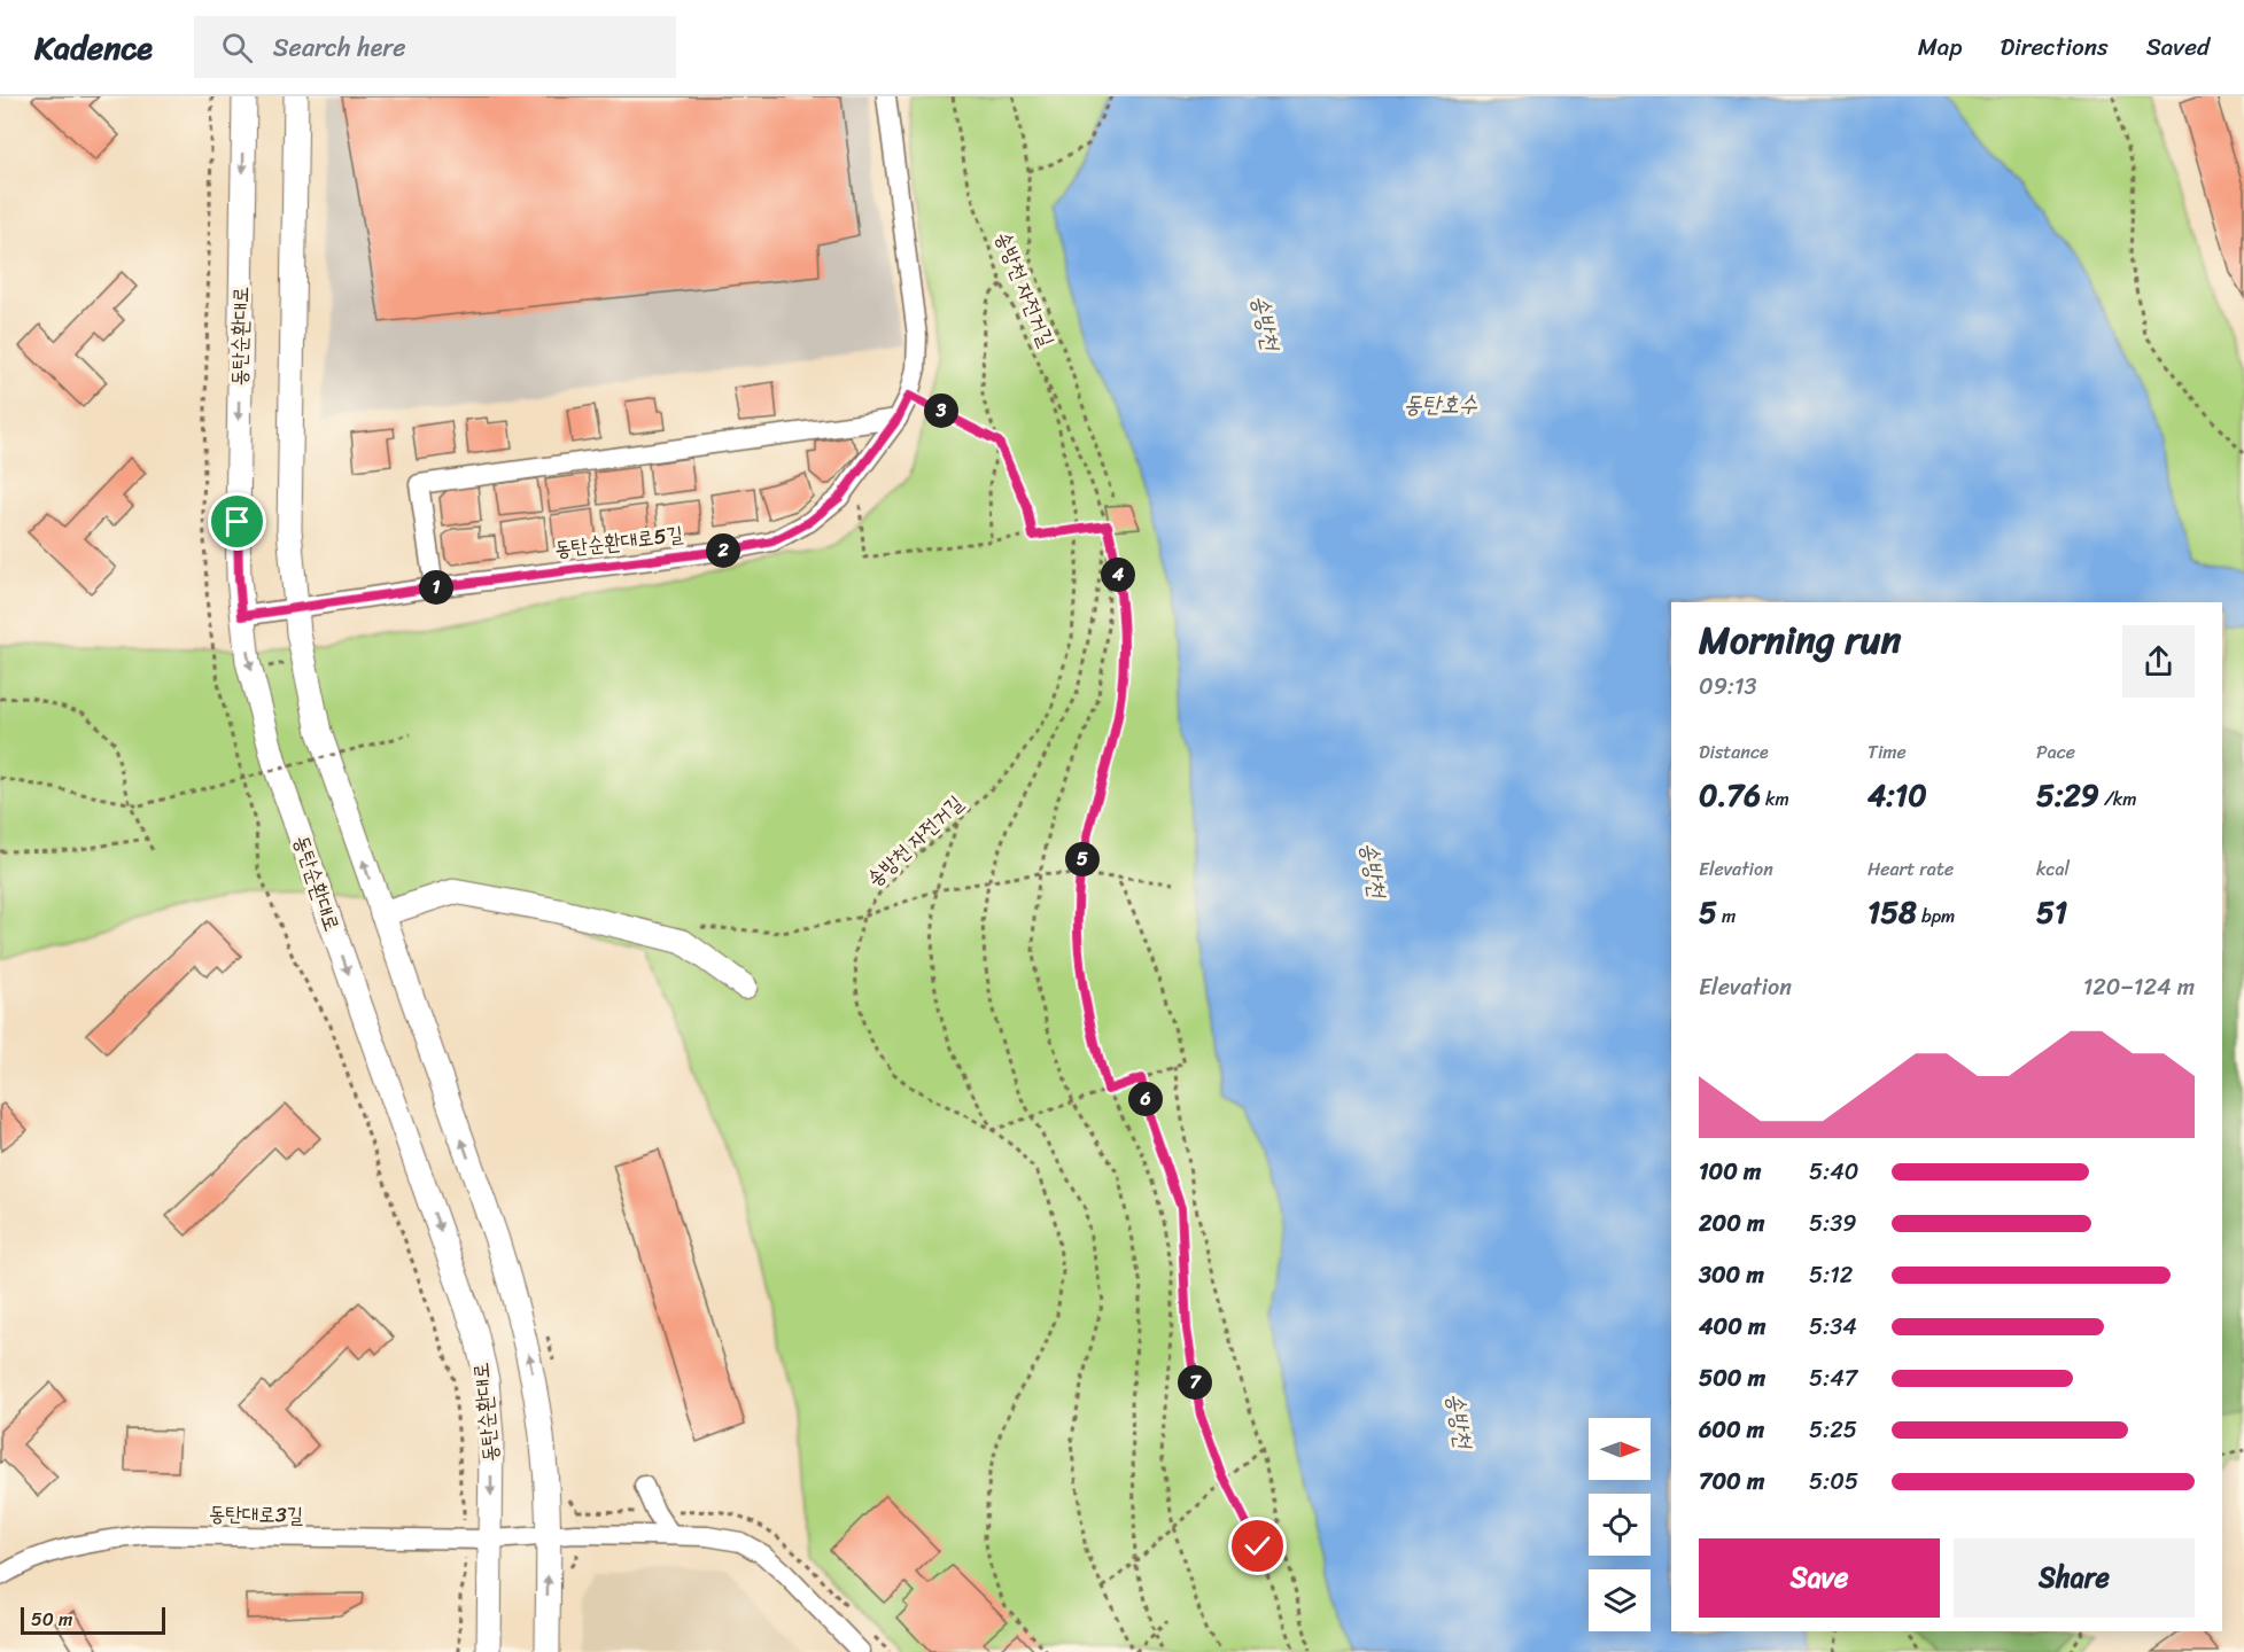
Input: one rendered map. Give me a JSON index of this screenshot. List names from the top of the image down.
{
  "streets": {
    "main road": ["동탄순환대로"],
    "street": ["동탄순환대로5길", "동탄대로3길"],
    "path": ["송방천 자전거길"]
  },
  "crossings": [
    ["동탄순환대로", "동탄순환대로5길"],
    ["동탄순환대로", "동탄대로3길"]
  ],
  "water": ["송방천", "동탄호수"],
  "scale_bar": "50 m",
  "north": "right",
  "page": {
    "header": "Kadence",
    "search": "Search here",
    "nav": ["Map", "Directions", "Saved"],
    "pins": [
      "3",
      "2",
      "4",
      "1",
      "5",
      "6",
      "7"
    ],
    "heading": ["Morning run", "09:13"],
    "stats": [
      ["Distance", "0.76 km"],
      ["Time", "4:10"],
      ["Pace", "5:29 /km"],
      ["Elevation", "5 m"],
      ["Heart rate", "158 bpm"],
      ["kcal", "51"]
    ],
    "chart": ["Elevation", "120–124 m"],
    "list": [
      {
        "name": "100 m",
        "note": "5:40"
      },
      {
        "name": "200 m",
        "note": "5:39"
      },
      {
        "name": "300 m",
        "note": "5:12"
      },
      {
        "name": "400 m",
        "note": "5:34"
      },
      {
        "name": "500 m",
        "note": "5:47"
      },
      {
        "name": "600 m",
        "note": "5:25"
      },
      {
        "name": "700 m",
        "note": "5:05"
      }
    ],
    "buttons": ["Save", "Share"],
    "scale": "50 m"
  }
}
